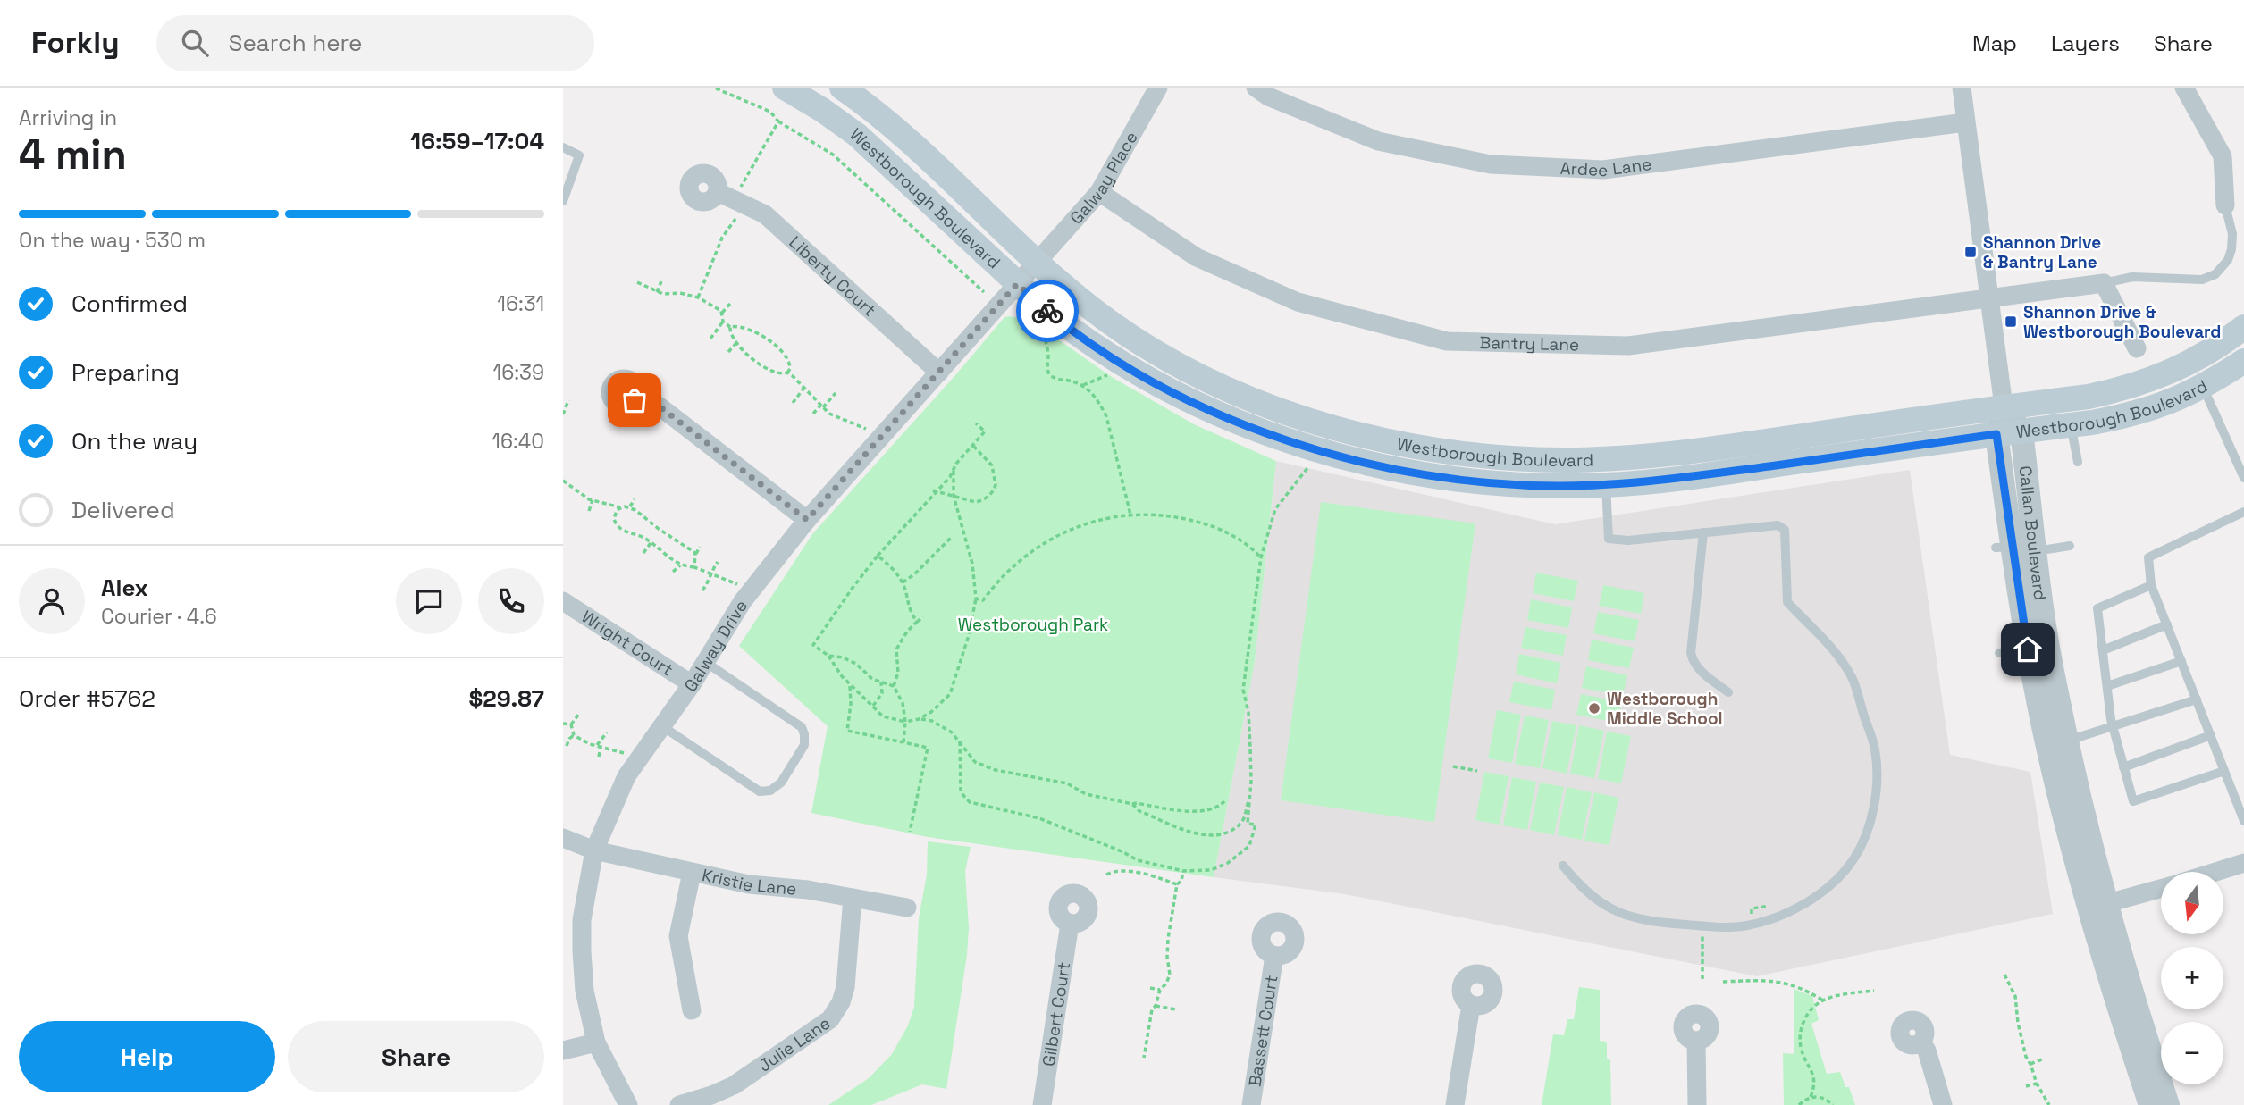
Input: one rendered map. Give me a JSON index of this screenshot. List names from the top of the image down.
{
  "streets": {
    "main road": ["Westborough Boulevard"],
    "street": [
      "Ardee Lane",
      "Galway Place",
      "Liberty Court",
      "Bantry Lane",
      "Callan Boulevard",
      "Wright Court",
      "Galway Drive",
      "Kristie Lane",
      "Gilbert Court",
      "Bassett Court",
      "Julie Lane"
    ]
  },
  "crossings": [
    ["Galway Place", "Westborough Boulevard"],
    ["Galway Place", "Bantry Lane"],
    ["Galway Place", "Galway Drive"],
    ["Westborough Boulevard", "Callan Boulevard"],
    ["Westborough Boulevard", "Galway Drive"],
    ["Liberty Court", "Galway Drive"],
    ["Wright Court", "Galway Drive"],
    ["Galway Drive", "Kristie Lane"],
    ["Kristie Lane", "Julie Lane"]
  ],
  "parks": ["Westborough Park"],
  "places": {
    "transit": ["Shannon Drive & Bantry Lane", "Shannon Drive & Westborough Boulevard"],
    "other": ["Westborough Middle School"]
  },
  "north": "bottom",
  "page": {
    "header": "Forkly",
    "search": "Search here",
    "nav": ["Map", "Layers", "Share"],
    "heading": ["4 min", "Arriving in", "16:59–17:04"],
    "panel": [
      "Alex",
      "Courier · 4.6",
      "Order #5762",
      "$29.87"
    ],
    "bar": "On the way · 530 m",
    "list": [
      ["Confirmed", "16:31"],
      ["Preparing", "16:39"],
      ["On the way", "16:40"],
      "Delivered"
    ],
    "map_buttons": ["+", "−"],
    "buttons": ["Help", "Share"]
  }
}
